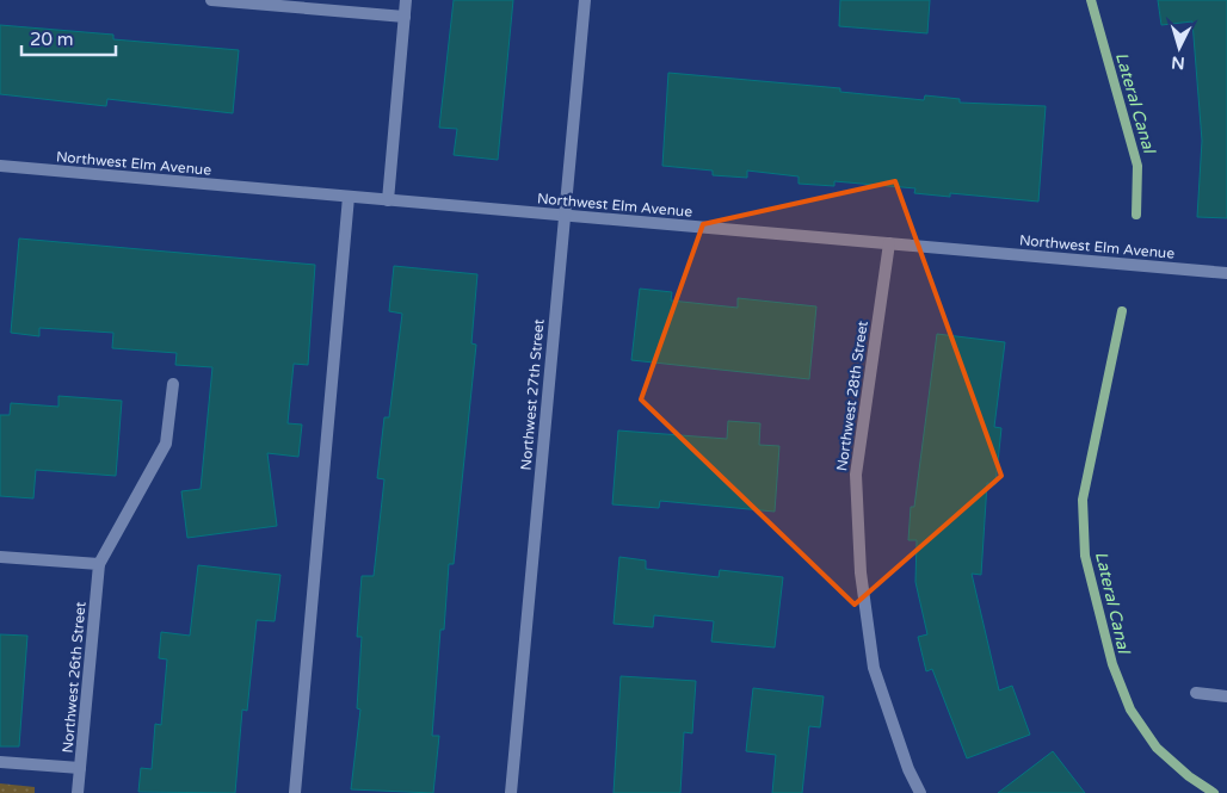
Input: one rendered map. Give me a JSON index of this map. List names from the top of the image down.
{
  "streets": {
    "street": [
      "Northwest Elm Avenue",
      "Northwest 27th Street",
      "Northwest 28th Street",
      "Northwest 26th Street"
    ]
  },
  "crossings": [
    ["Northwest Elm Avenue", "Northwest 27th Street"],
    ["Northwest Elm Avenue", "Northwest 28th Street"]
  ],
  "water": ["Lateral Canal"],
  "scale_bar": "20 m",
  "north": "bottom"
}
